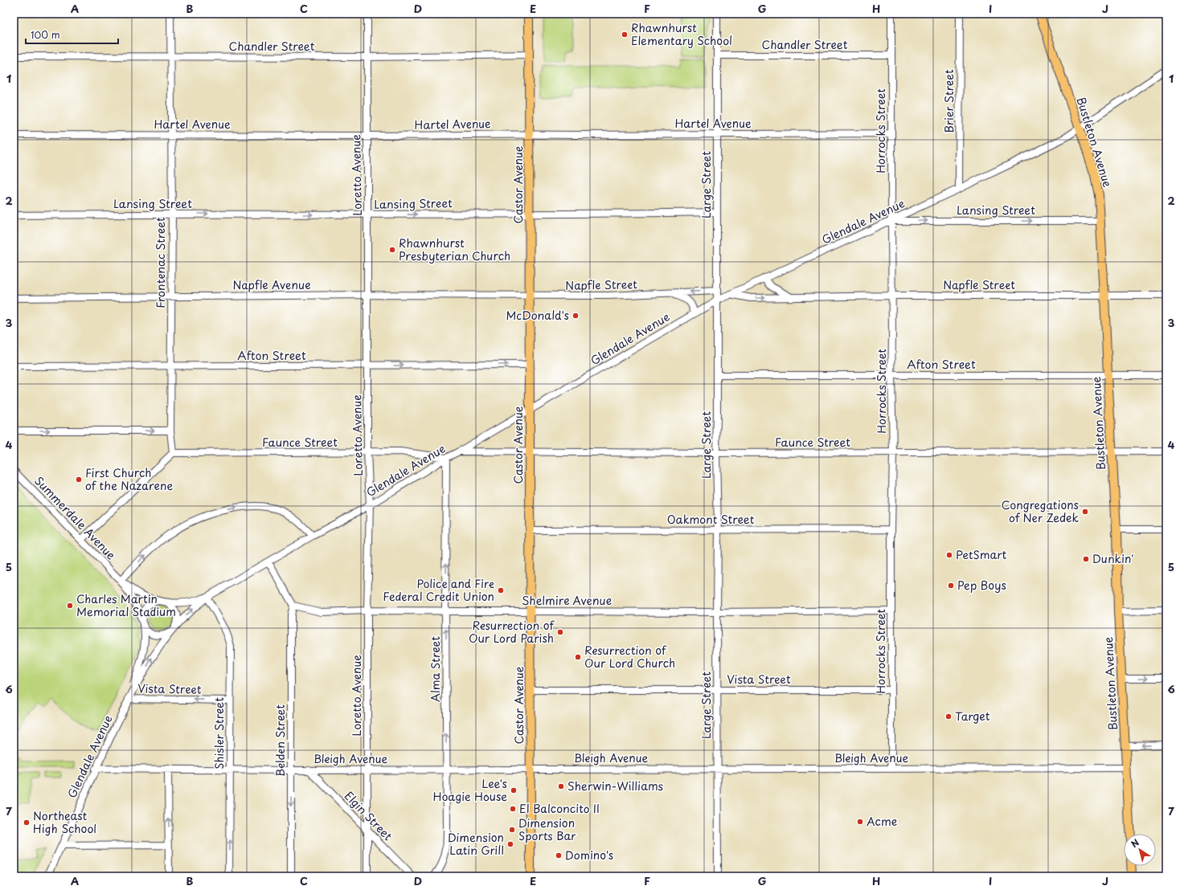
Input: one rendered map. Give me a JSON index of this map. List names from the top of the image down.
{
  "streets": {
    "main road": ["Bustleton Avenue", "Castor Avenue"],
    "street": [
      "Chandler Street",
      "Brier Street",
      "Hartel Avenue",
      "Horrocks Street",
      "Loretto Avenue",
      "Large Street",
      "Lansing Street",
      "Glendale Avenue",
      "Frontenac Street",
      "Napfle Avenue",
      "Napfle Street",
      "Afton Street",
      "Faunce Street",
      "Summerdale Avenue",
      "Oakmont Street",
      "Shelmire Avenue",
      "Alma Street",
      "Vista Street",
      "Shisler Street",
      "Belden Street",
      "Bleigh Avenue",
      "Elgin Street"
    ]
  },
  "crossings": [
    ["Chandler Street", "Horrocks Street"],
    ["Chandler Street", "Loretto Avenue"],
    ["Chandler Street", "Castor Avenue"],
    ["Chandler Street", "Large Street"],
    ["Chandler Street", "Frontenac Street"],
    ["Brier Street", "Glendale Avenue"],
    ["Hartel Avenue", "Horrocks Street"],
    ["Hartel Avenue", "Loretto Avenue"],
    ["Hartel Avenue", "Castor Avenue"],
    ["Hartel Avenue", "Large Street"],
    ["Hartel Avenue", "Frontenac Street"],
    ["Horrocks Street", "Lansing Street"],
    ["Horrocks Street", "Glendale Avenue"],
    ["Horrocks Street", "Napfle Street"],
    ["Horrocks Street", "Afton Street"],
    ["Horrocks Street", "Faunce Street"],
    ["Horrocks Street", "Oakmont Street"],
    ["Horrocks Street", "Shelmire Avenue"],
    ["Horrocks Street", "Vista Street"],
    ["Horrocks Street", "Bleigh Avenue"],
    ["Bustleton Avenue", "Lansing Street"],
    ["Bustleton Avenue", "Glendale Avenue"],
    ["Bustleton Avenue", "Napfle Street"],
    ["Bustleton Avenue", "Afton Street"],
    ["Bustleton Avenue", "Faunce Street"],
    ["Bustleton Avenue", "Bleigh Avenue"],
    ["Loretto Avenue", "Lansing Street"],
    ["Loretto Avenue", "Glendale Avenue"],
    ["Loretto Avenue", "Napfle Avenue"],
    ["Loretto Avenue", "Afton Street"],
    ["Loretto Avenue", "Faunce Street"],
    ["Loretto Avenue", "Shelmire Avenue"],
    ["Loretto Avenue", "Bleigh Avenue"],
    ["Loretto Avenue", "Elgin Street"],
    ["Castor Avenue", "Lansing Street"],
    ["Castor Avenue", "Glendale Avenue"],
    ["Castor Avenue", "Napfle Avenue"],
    ["Castor Avenue", "Napfle Street"],
    ["Castor Avenue", "Afton Street"],
    ["Castor Avenue", "Faunce Street"],
    ["Castor Avenue", "Oakmont Street"],
    ["Castor Avenue", "Shelmire Avenue"],
    ["Castor Avenue", "Vista Street"],
    ["Castor Avenue", "Bleigh Avenue"],
    ["Large Street", "Lansing Street"],
    ["Large Street", "Glendale Avenue"],
    ["Large Street", "Napfle Street"],
    ["Large Street", "Afton Street"],
    ["Large Street", "Faunce Street"],
    ["Large Street", "Oakmont Street"],
    ["Large Street", "Shelmire Avenue"],
    ["Large Street", "Vista Street"],
    ["Large Street", "Bleigh Avenue"],
    ["Lansing Street", "Glendale Avenue"],
    ["Lansing Street", "Frontenac Street"],
    ["Glendale Avenue", "Napfle Street"],
    ["Glendale Avenue", "Faunce Street"],
    ["Glendale Avenue", "Summerdale Avenue"],
    ["Glendale Avenue", "Alma Street"],
    ["Glendale Avenue", "Vista Street"],
    ["Glendale Avenue", "Shisler Street"],
    ["Glendale Avenue", "Bleigh Avenue"],
    ["Frontenac Street", "Napfle Avenue"],
    ["Frontenac Street", "Afton Street"],
    ["Frontenac Street", "Faunce Street"],
    ["Napfle Avenue", "Napfle Street"],
    ["Faunce Street", "Alma Street"],
    ["Shelmire Avenue", "Alma Street"],
    ["Shelmire Avenue", "Belden Street"],
    ["Alma Street", "Bleigh Avenue"],
    ["Vista Street", "Shisler Street"],
    ["Shisler Street", "Bleigh Avenue"],
    ["Belden Street", "Bleigh Avenue"],
    ["Bleigh Avenue", "Elgin Street"]
  ],
  "one_way": [
    "Lansing Street",
    "Alma Street",
    "Shisler Street",
    "Belden Street"
  ],
  "places": [
    "Rhawnhurst Elementary School",
    "Rhawnhurst Presbyterian Church",
    "McDonald's",
    "First Church of the Nazarene",
    "Congregations of Ner Zedek",
    "PetSmart",
    "Dunkin'",
    "Pep Boys",
    "Police and Fire Federal Credit Union",
    "Charles Martin Memorial Stadium",
    "Resurrection of Our Lord Parish",
    "Resurrection of Our Lord Church",
    "Target",
    "Sherwin-Williams",
    "Lee's Hoagie House",
    "El Balconcito II",
    "Acme",
    "Northeast High School",
    "Dimension Sports Bar",
    "Dimension Latin Grill",
    "Domino's"
  ],
  "scale_bar": "100 m",
  "north": "top left",
  "grid": {
    "columns": [
      "A",
      "B",
      "C",
      "D",
      "E",
      "F",
      "G",
      "H",
      "I",
      "J"
    ],
    "rows": [
      "1",
      "2",
      "3",
      "4",
      "5",
      "6",
      "7"
    ]
  }
}
